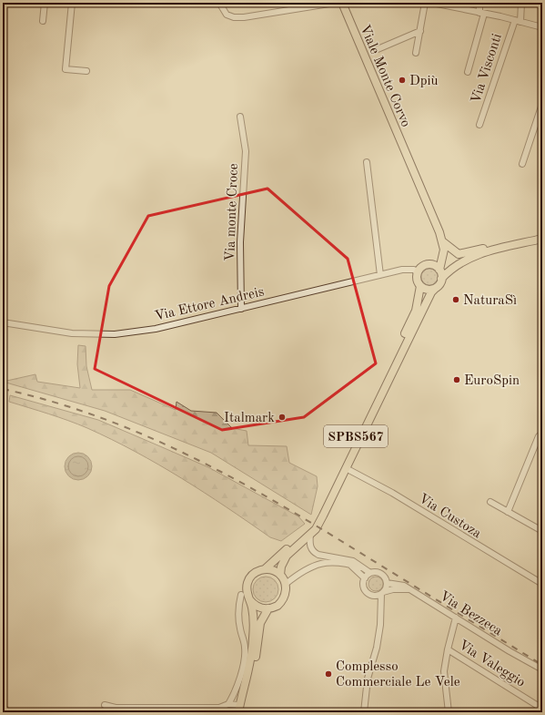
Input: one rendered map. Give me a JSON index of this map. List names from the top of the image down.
{
  "streets": {
    "main road": ["Viale Monte Corvo", "SPBS567"],
    "street": [
      "Via Visconti",
      "Via monte Croce",
      "Via Ettore Andreis",
      "Via Custoza",
      "Via Bezzeca",
      "Via Valeggio"
    ]
  },
  "crossings": [
    ["Via monte Croce", "Via Ettore Andreis"],
    ["Via Ettore Andreis", "SPBS567"],
    ["SPBS567", "Via Custoza"],
    ["SPBS567", "Via Bezzeca"]
  ],
  "places": [
    "Dpiù",
    "NaturaSì",
    "EuroSpin",
    "Italmark",
    "Complesso Commerciale Le Vele"
  ]
}
